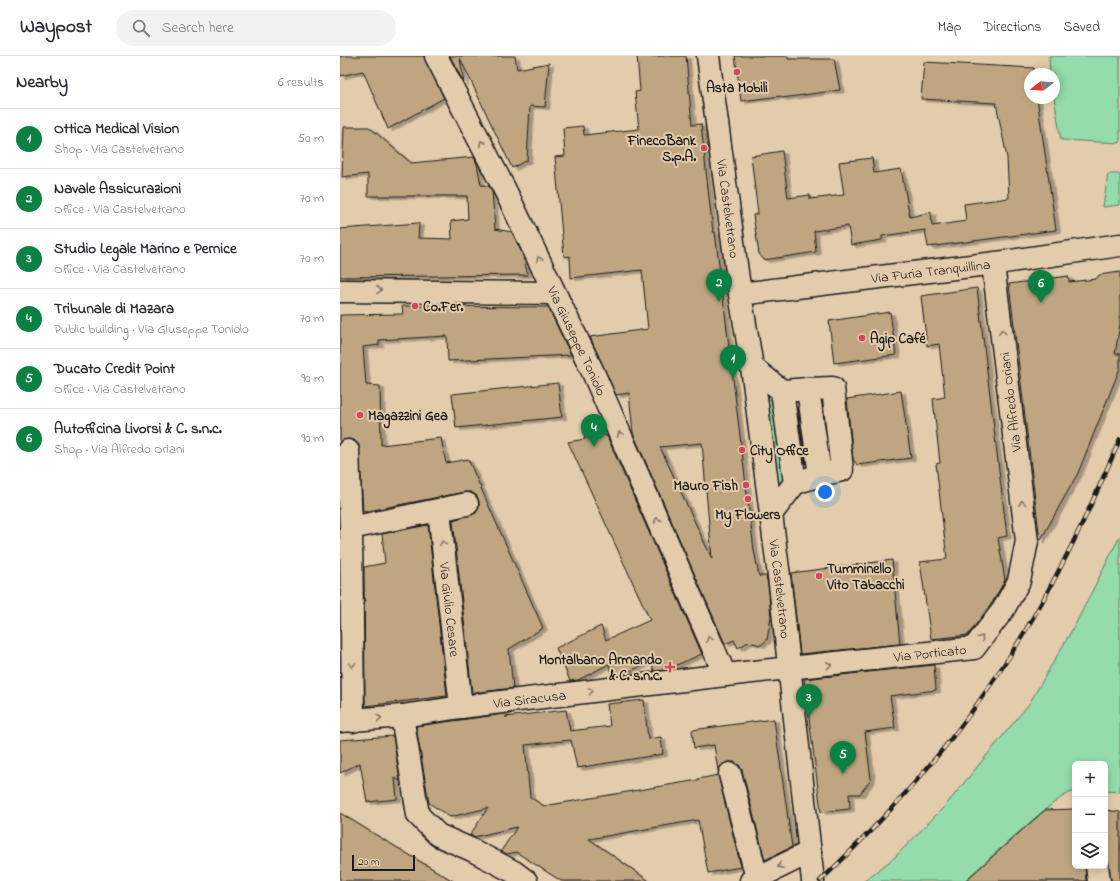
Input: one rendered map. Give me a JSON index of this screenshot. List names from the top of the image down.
{
  "streets": {
    "street": [
      "Via Castelvetrano",
      "Via Furia Tranquillina",
      "Via Giuseppe Toniolo",
      "Via Alfredo Oriani",
      "Via Giulio Cesare",
      "Via Porticato",
      "Via Siracusa"
    ]
  },
  "crossings": [
    ["Via Castelvetrano", "Via Furia Tranquillina"],
    ["Via Castelvetrano", "Via Porticato"],
    ["Via Castelvetrano", "Via Siracusa"],
    ["Via Furia Tranquillina", "Via Alfredo Oriani"],
    ["Via Giuseppe Toniolo", "Via Siracusa"],
    ["Via Alfredo Oriani", "Via Porticato"],
    ["Via Giulio Cesare", "Via Siracusa"],
    ["Via Porticato", "Via Siracusa"]
  ],
  "one_way": [
    "Via Giuseppe Toniolo",
    "Via Alfredo Oriani",
    "Via Porticato",
    "Via Siracusa"
  ],
  "places": {
    "other": [
      "Asta Mobili",
      "FinecoBank S.p.A.",
      "Co.Fer.",
      "Agip Café",
      "Magazzini Gea",
      "City Office",
      "Mauro Fish",
      "My Flowers",
      "Tumminello Vito Tabacchi"
    ],
    "health": ["Montalbano Armando & C. s.n.c."]
  },
  "scale_bar": "20 m",
  "north": "left",
  "page": {
    "header": "Waypost",
    "search": "Search here",
    "nav": ["Map", "Directions", "Saved"],
    "heading": ["Nearby", "6 results"],
    "list": [
      {
        "mark": "1",
        "name": "Ottica Medical Vision",
        "note": "Shop · Via Castelvetrano",
        "value": "50 m"
      },
      {
        "mark": "2",
        "name": "Navale Assicurazioni",
        "note": "Office · Via Castelvetrano",
        "value": "70 m"
      },
      {
        "mark": "3",
        "name": "Studio Legale Marino e Pernice",
        "note": "Office · Via Castelvetrano",
        "value": "70 m"
      },
      {
        "mark": "4",
        "name": "Tribunale di Mazara",
        "note": "Public building · Via Giuseppe Toniolo",
        "value": "70 m"
      },
      {
        "mark": "5",
        "name": "Ducato Credit Point",
        "note": "Office · Via Castelvetrano",
        "value": "90 m"
      },
      {
        "mark": "6",
        "name": "Autofficina Livorsi & C. s.n.c.",
        "note": "Shop · Via Alfredo Oriani",
        "value": "90 m"
      }
    ],
    "pins": [
      "2",
      "6",
      "1",
      "4",
      "3",
      "5"
    ],
    "map_buttons": ["+", "−"],
    "scale": "20 m"
  }
}
